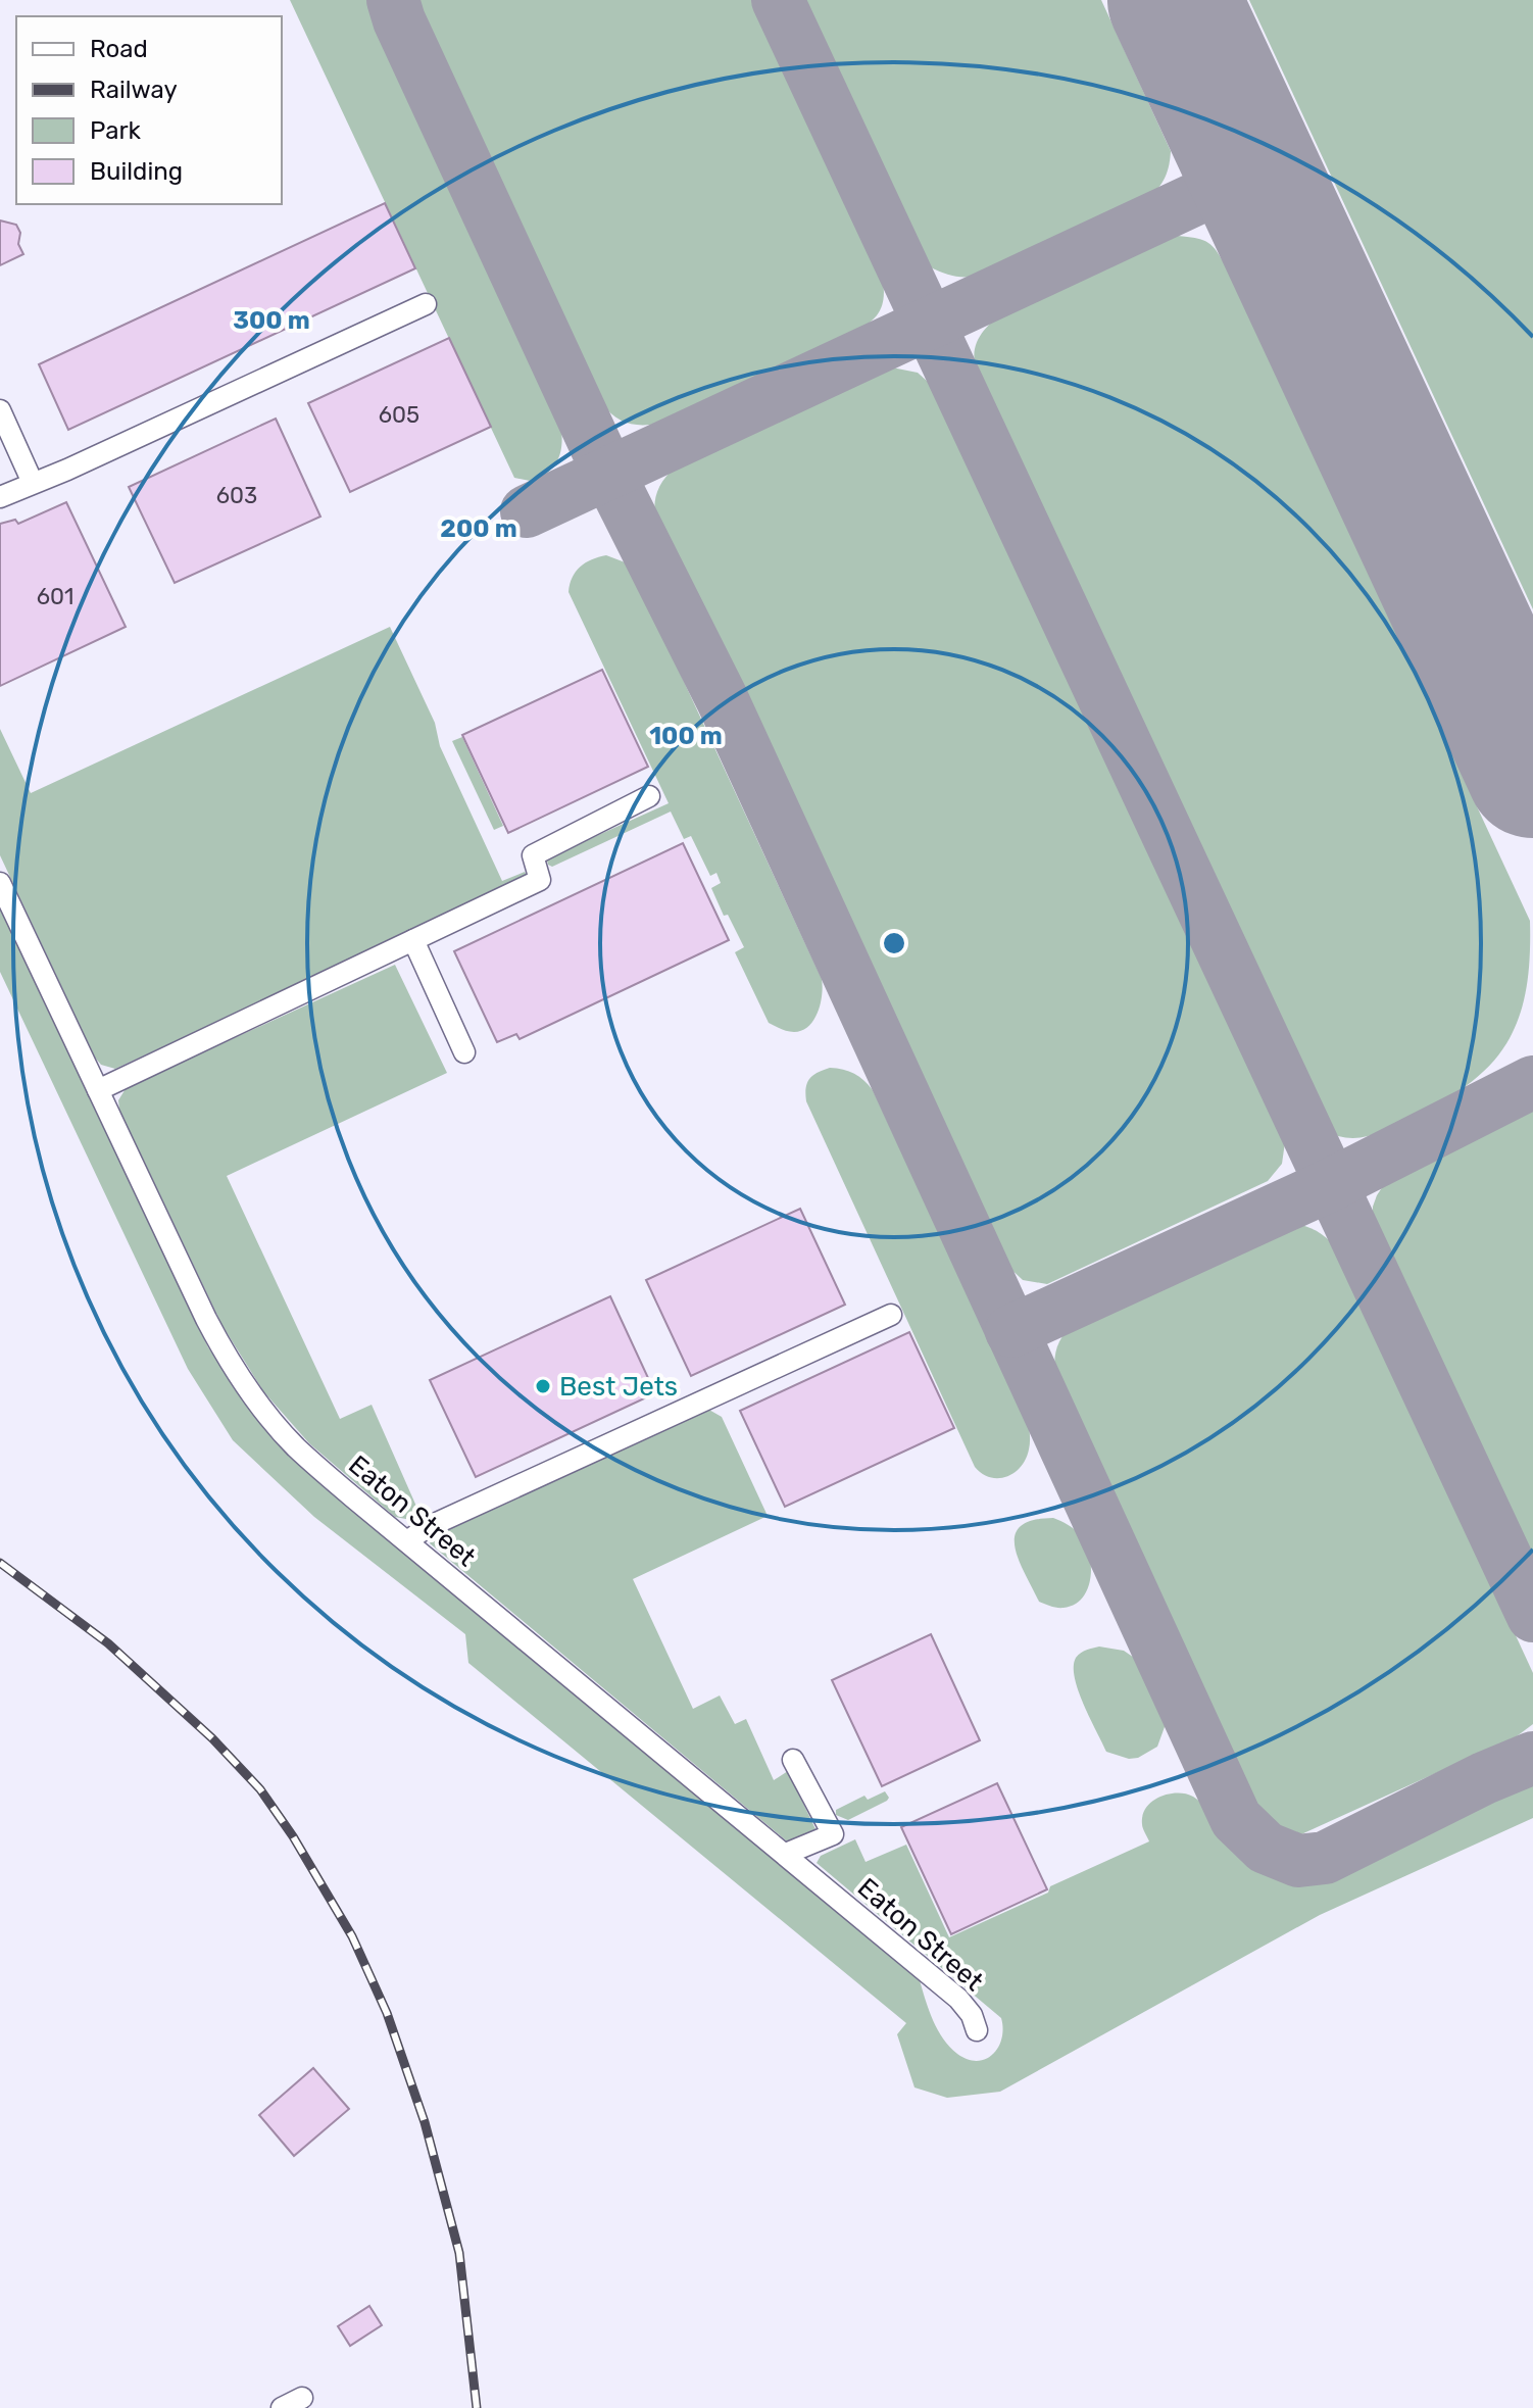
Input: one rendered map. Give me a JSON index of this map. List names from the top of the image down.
{
  "streets": {
    "lane": ["Eaton Street"]
  },
  "places": ["Best Jets"],
  "house_numbers": ["605", "603", "601"],
  "legend": [
    "Road",
    "Railway",
    "Park",
    "Building"
  ],
  "rings": ["300 m", "200 m", "100 m"]
}
